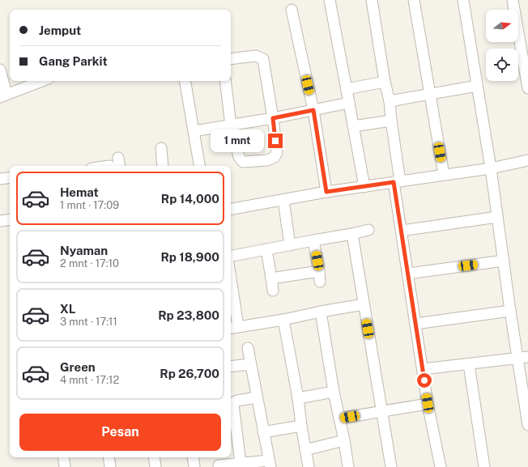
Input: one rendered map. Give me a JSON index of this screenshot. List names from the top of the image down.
{
  "north": "right",
  "page": {
    "banner": ["Jemput", "Gang Parkit"],
    "bubble": "1 mnt",
    "list": [
      {
        "name": "Hemat",
        "note": "1 mnt · 17:09",
        "value": "Rp 14,000"
      },
      {
        "name": "Nyaman",
        "note": "2 mnt · 17:10",
        "value": "Rp 18,900"
      },
      {
        "name": "XL",
        "note": "3 mnt · 17:11",
        "value": "Rp 23,800"
      },
      {
        "name": "Green",
        "note": "4 mnt · 17:12",
        "value": "Rp 26,700"
      }
    ],
    "buttons": "Pesan"
  }
}
